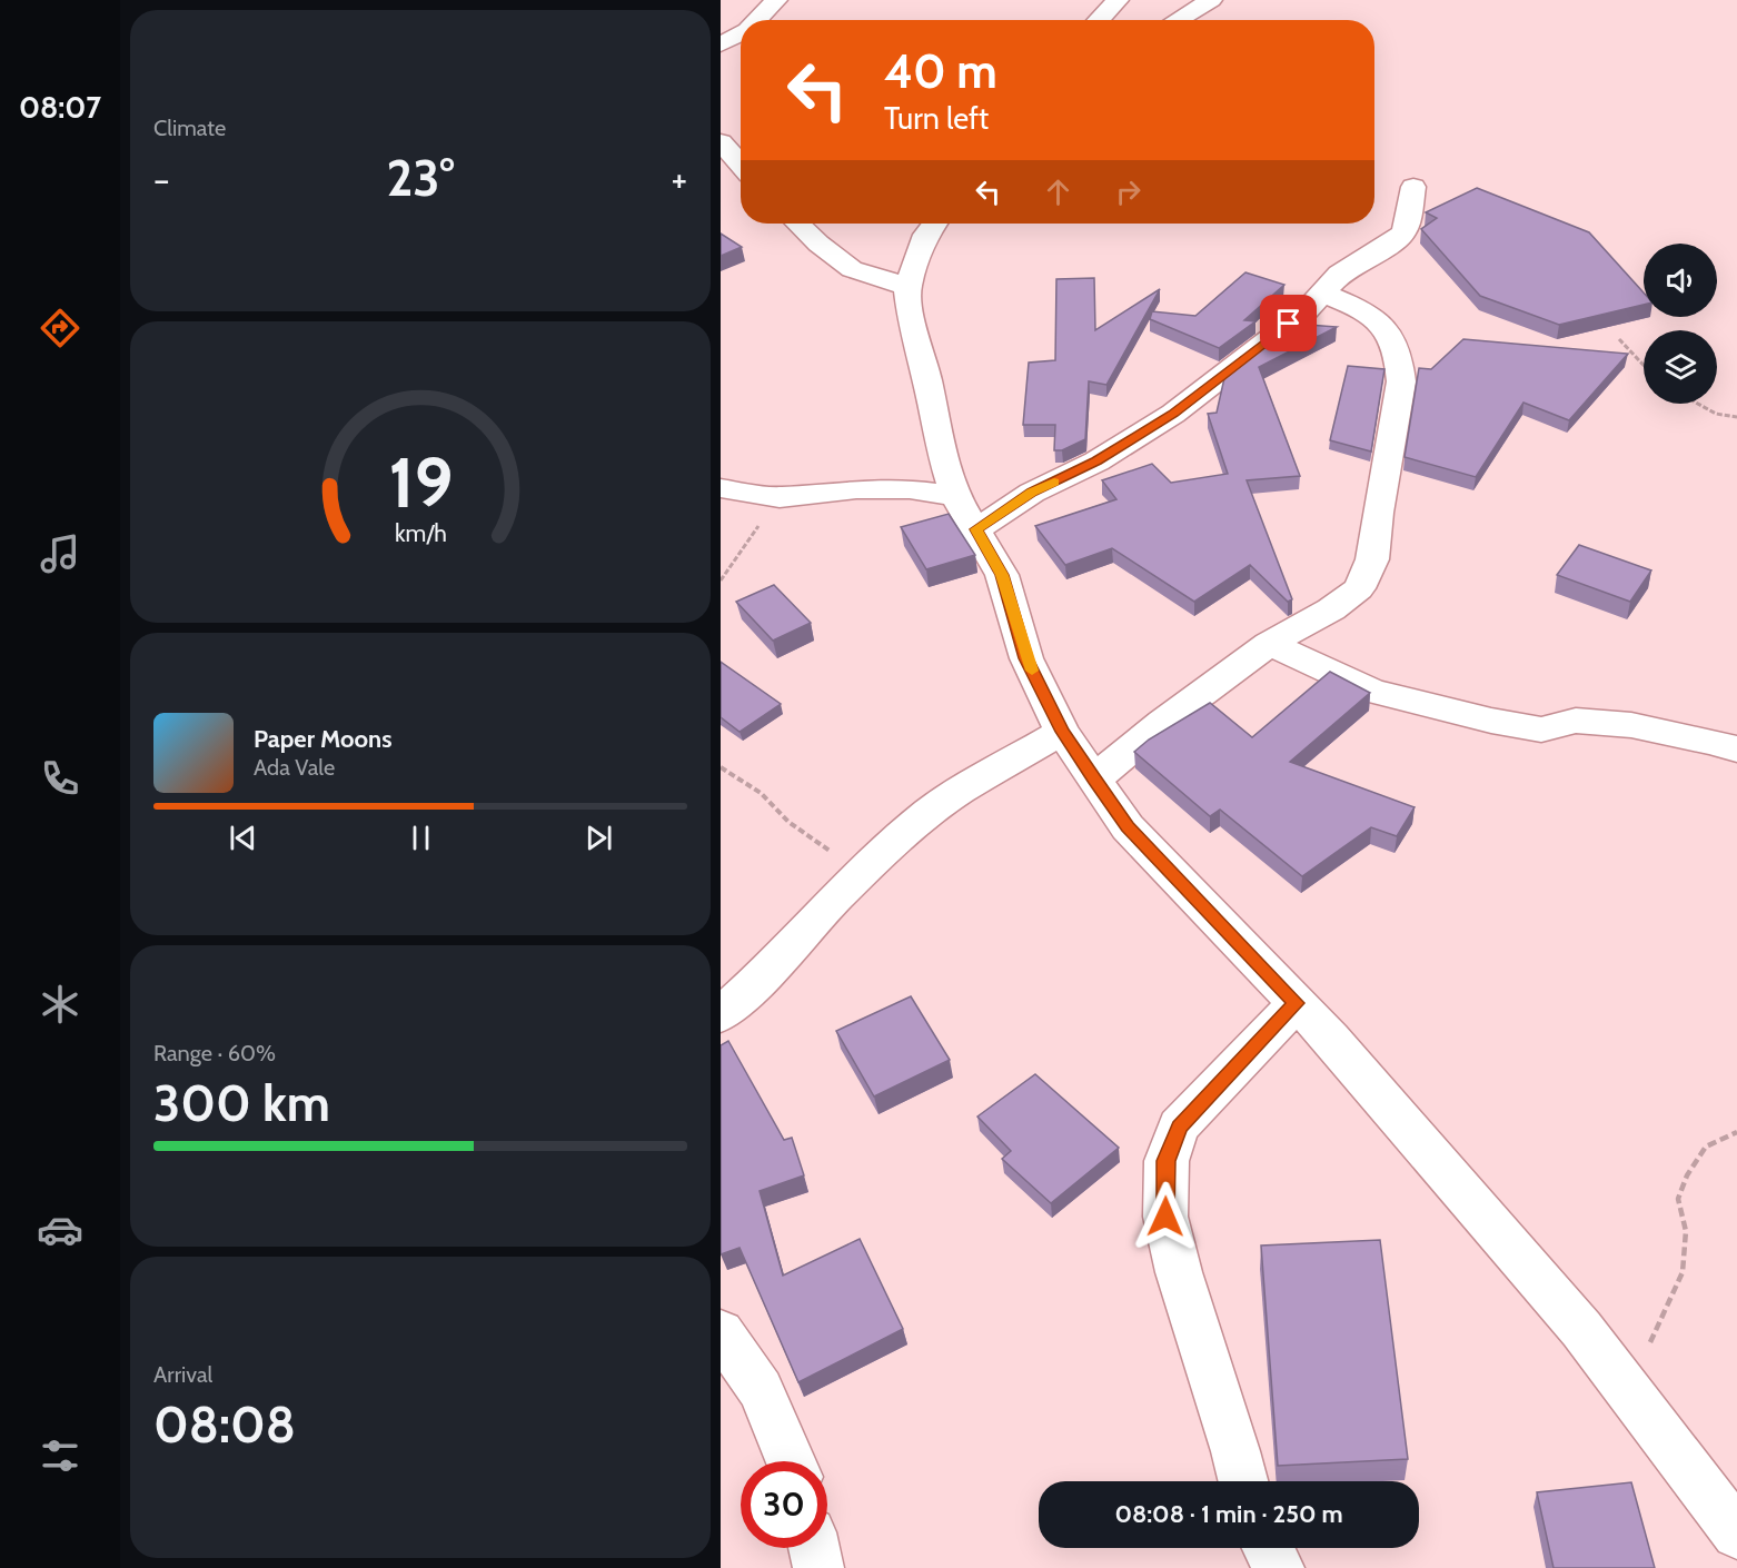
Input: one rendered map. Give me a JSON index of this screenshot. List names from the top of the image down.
{
  "page": {
    "tabs": "08:07",
    "tile": [
      "Climate",
      ["Range · 60%", "300 km"],
      ["Arrival", "08:08"]
    ],
    "turn": ["40 m", "Turn left"],
    "heat": ["−", "23°", "+"],
    "song": ["Paper Moons", "Ada Vale"],
    "limit": "30",
    "trip": "08:08 · 1 min · 250 m",
    "gauge": ["19", "km/h"]
  }
}
